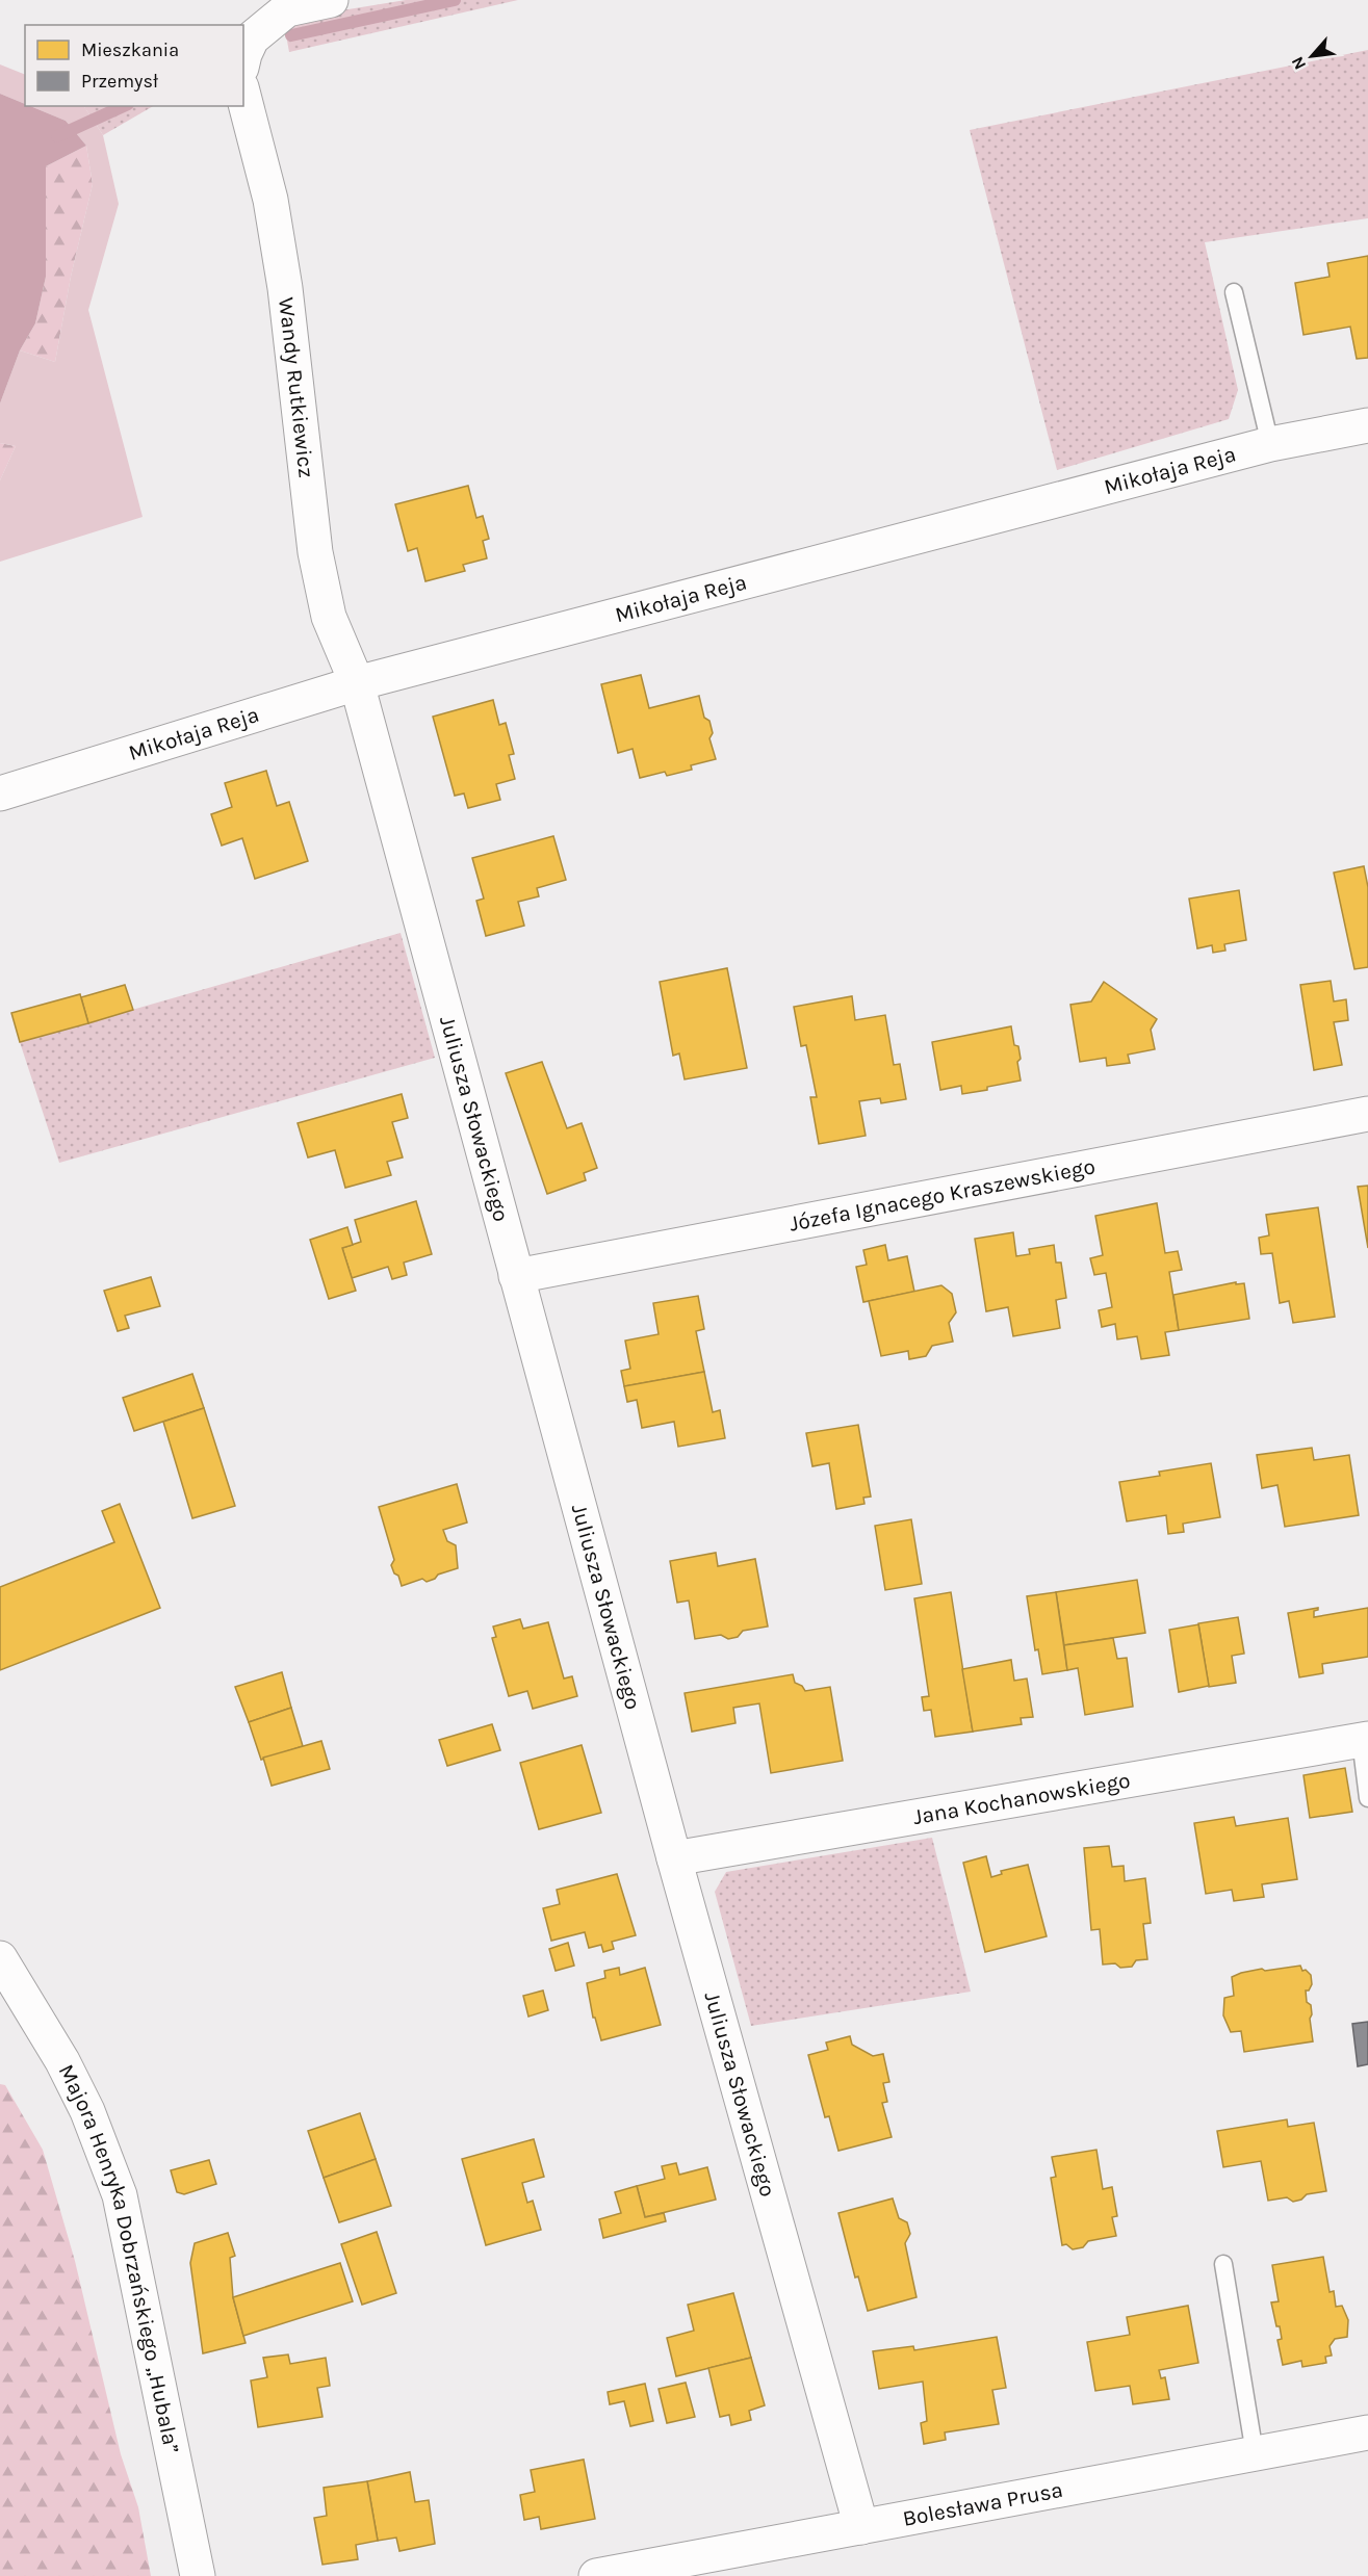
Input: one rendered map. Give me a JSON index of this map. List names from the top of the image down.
{
  "streets": {
    "street": [
      "Wandy Rutkiewicz",
      "Mikołaja Reja",
      "Juliusza Słowackiego",
      "Józefa Ignacego Kraszewskiego",
      "Jana Kochanowskiego",
      "Majora Henryka Dobrzańskiego „Hubala”",
      "Bolesława Prusa"
    ]
  },
  "crossings": [
    ["Wandy Rutkiewicz", "Mikołaja Reja"],
    ["Wandy Rutkiewicz", "Juliusza Słowackiego"],
    ["Mikołaja Reja", "Juliusza Słowackiego"],
    ["Juliusza Słowackiego", "Józefa Ignacego Kraszewskiego"],
    ["Juliusza Słowackiego", "Jana Kochanowskiego"],
    ["Juliusza Słowackiego", "Bolesława Prusa"]
  ],
  "legend": ["Mieszkania", "Przemysł"],
  "north": "bottom left"
}
